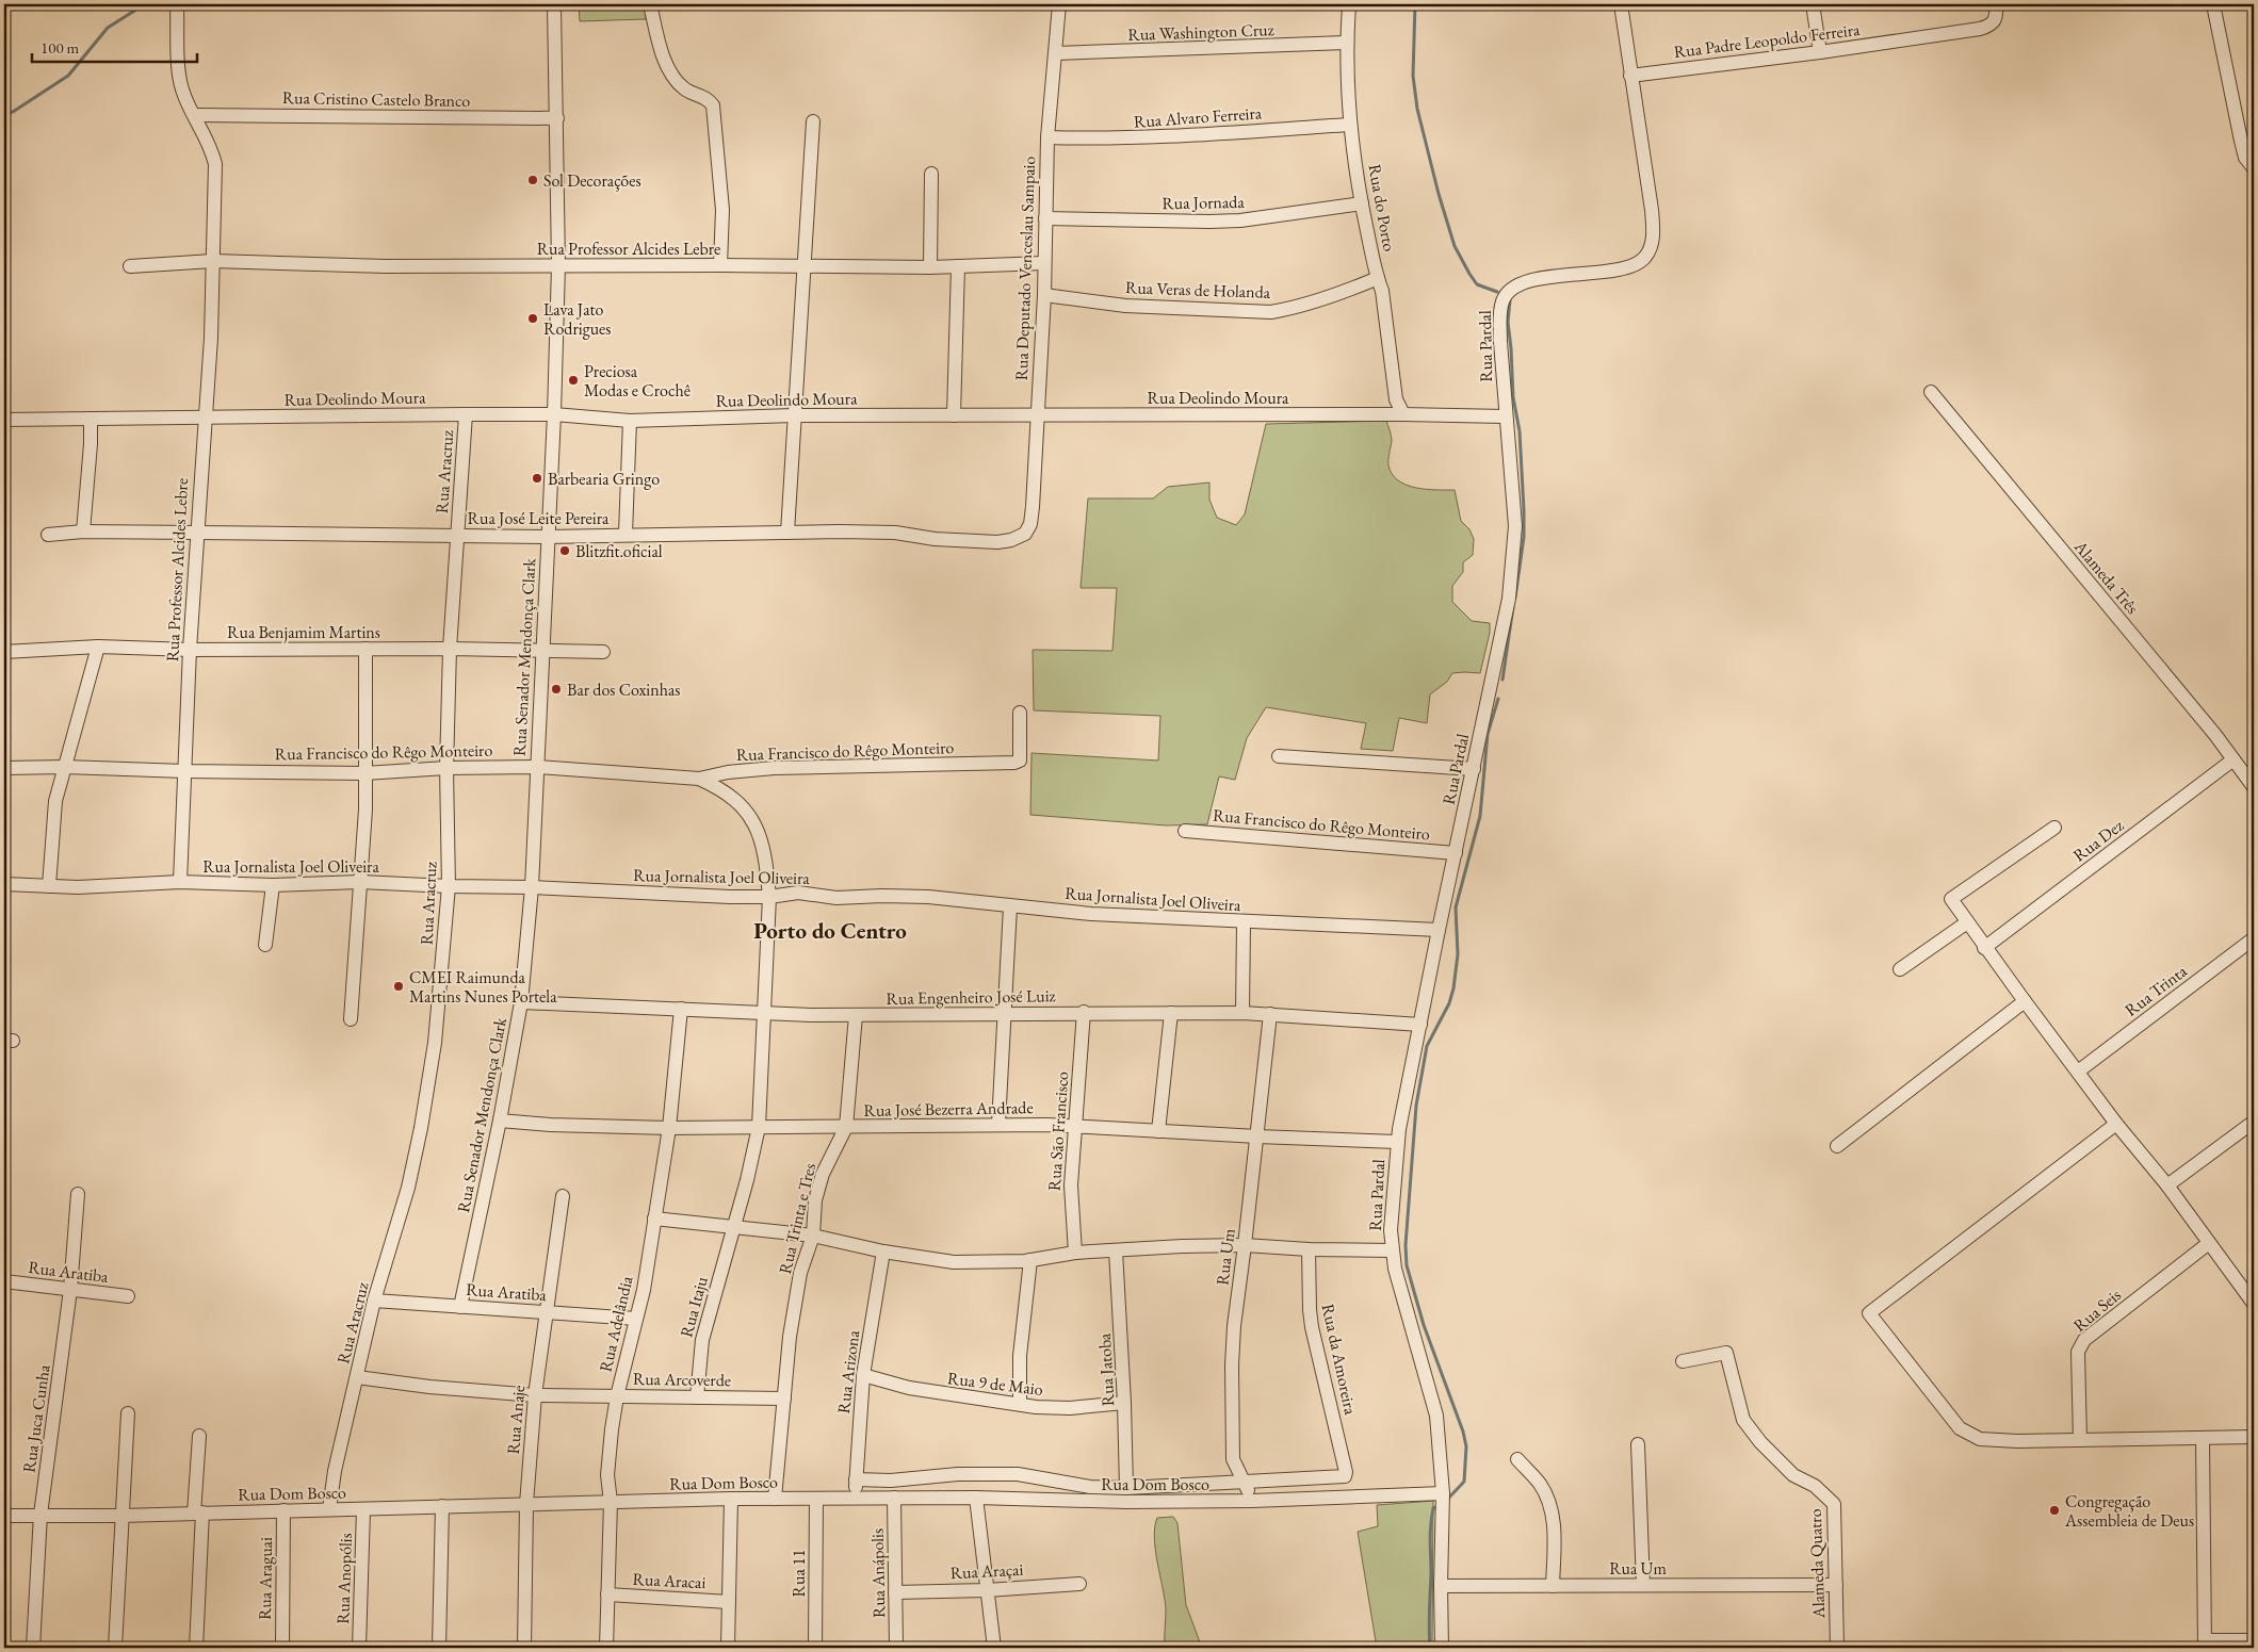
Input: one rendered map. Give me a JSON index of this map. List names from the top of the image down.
{
  "streets": {
    "street": [
      "Rua Washington Cruz",
      "Rua Padre Leopoldo Ferreira",
      "Rua Cristino Castelo Branco",
      "Rua Alvaro Ferreira",
      "Rua Jornada",
      "Rua do Porto",
      "Rua Professor Alcides Lebre",
      "Rua Deputado Venceslau Sampaio",
      "Rua Veras de Holanda",
      "Rua Pardal",
      "Rua Deolindo Moura",
      "Rua Aracruz",
      "Rua José Leite Pereira",
      "Alameda Três",
      "Rua Benjamim Martins",
      "Rua Senador Mendonça Clark",
      "Rua Francisco do Rêgo Monteiro",
      "Rua Dez",
      "Rua Jornalista Joel Oliveira",
      "Rua Trinta",
      "Rua Engenheiro José Luiz",
      "Rua José Bezerra Andrade",
      "Rua São Francisco",
      "Rua Trinta e Tres",
      "Rua Um",
      "Rua Aratiba",
      "Rua Itaju",
      "Rua Seis",
      "Rua Adelândia",
      "Rua da Amoreira",
      "Rua Jatoba",
      "Rua Arizona",
      "Rua Arcoverde",
      "Rua 9 de Maio",
      "Rua Juca Cunha",
      "Rua Anaje",
      "Rua Dom Bosco",
      "Alameda Quatro",
      "Rua Araçai",
      "Rua 11",
      "Rua Anápolis",
      "Rua Araguai",
      "Rua Anopólis",
      "Rua Aracai"
    ]
  },
  "crossings": [
    ["Rua Washington Cruz", "Rua do Porto"],
    ["Rua Washington Cruz", "Rua Deputado Venceslau Sampaio"],
    ["Rua Padre Leopoldo Ferreira", "Rua Pardal"],
    ["Rua Cristino Castelo Branco", "Rua Professor Alcides Lebre"],
    ["Rua Cristino Castelo Branco", "Rua Senador Mendonça Clark"],
    ["Rua Alvaro Ferreira", "Rua do Porto"],
    ["Rua Alvaro Ferreira", "Rua Deputado Venceslau Sampaio"],
    ["Rua Jornada", "Rua do Porto"],
    ["Rua Jornada", "Rua Deputado Venceslau Sampaio"],
    ["Rua do Porto", "Rua Veras de Holanda"],
    ["Rua do Porto", "Rua Deolindo Moura"],
    ["Rua Professor Alcides Lebre", "Rua Deputado Venceslau Sampaio"],
    ["Rua Professor Alcides Lebre", "Rua Deolindo Moura"],
    ["Rua Professor Alcides Lebre", "Rua José Leite Pereira"],
    ["Rua Professor Alcides Lebre", "Rua Benjamim Martins"],
    ["Rua Professor Alcides Lebre", "Rua Senador Mendonça Clark"],
    ["Rua Professor Alcides Lebre", "Rua Francisco do Rêgo Monteiro"],
    ["Rua Professor Alcides Lebre", "Rua Jornalista Joel Oliveira"],
    ["Rua Deputado Venceslau Sampaio", "Rua Veras de Holanda"],
    ["Rua Deputado Venceslau Sampaio", "Rua Deolindo Moura"],
    ["Rua Deputado Venceslau Sampaio", "Rua José Leite Pereira"],
    ["Rua Pardal", "Rua Deolindo Moura"],
    ["Rua Pardal", "Rua Francisco do Rêgo Monteiro"],
    ["Rua Pardal", "Rua Jornalista Joel Oliveira"],
    ["Rua Pardal", "Rua Engenheiro José Luiz"],
    ["Rua Pardal", "Rua José Bezerra Andrade"],
    ["Rua Pardal", "Rua Um"],
    ["Rua Pardal", "Rua Dom Bosco"],
    ["Rua Deolindo Moura", "Rua Aracruz"],
    ["Rua Deolindo Moura", "Rua Senador Mendonça Clark"],
    ["Rua Aracruz", "Rua José Leite Pereira"],
    ["Rua Aracruz", "Rua Benjamim Martins"],
    ["Rua Aracruz", "Rua Francisco do Rêgo Monteiro"],
    ["Rua Aracruz", "Rua Jornalista Joel Oliveira"],
    ["Rua Aracruz", "Rua Aratiba"],
    ["Rua Aracruz", "Rua Arcoverde"],
    ["Rua Aracruz", "Rua Dom Bosco"],
    ["Rua José Leite Pereira", "Rua Senador Mendonça Clark"],
    ["Alameda Três", "Rua Dez"],
    ["Rua Benjamim Martins", "Rua Senador Mendonça Clark"],
    ["Rua Senador Mendonça Clark", "Rua Francisco do Rêgo Monteiro"],
    ["Rua Senador Mendonça Clark", "Rua Jornalista Joel Oliveira"],
    ["Rua Senador Mendonça Clark", "Rua Engenheiro José Luiz"],
    ["Rua Senador Mendonça Clark", "Rua José Bezerra Andrade"],
    ["Rua Senador Mendonça Clark", "Rua Aratiba"],
    ["Rua Engenheiro José Luiz", "Rua São Francisco"],
    ["Rua Engenheiro José Luiz", "Rua Trinta e Tres"],
    ["Rua Engenheiro José Luiz", "Rua Um"],
    ["Rua Engenheiro José Luiz", "Rua Adelândia"],
    ["Rua José Bezerra Andrade", "Rua São Francisco"],
    ["Rua José Bezerra Andrade", "Rua Trinta e Tres"],
    ["Rua José Bezerra Andrade", "Rua Um"],
    ["Rua José Bezerra Andrade", "Rua Adelândia"],
    ["Rua Trinta e Tres", "Rua Arcoverde"],
    ["Rua Um", "Rua da Amoreira"],
    ["Rua Um", "Rua Dom Bosco"],
    ["Rua Um", "Alameda Quatro"],
    ["Rua Aratiba", "Rua Adelândia"],
    ["Rua Aratiba", "Rua Juca Cunha"],
    ["Rua Aratiba", "Rua Anaje"],
    ["Rua Itaju", "Rua Arcoverde"],
    ["Rua Adelândia", "Rua Arcoverde"],
    ["Rua Adelândia", "Rua Dom Bosco"],
    ["Rua Adelândia", "Rua Aracai"],
    ["Rua Jatoba", "Rua 9 de Maio"],
    ["Rua Arizona", "Rua 9 de Maio"],
    ["Rua Arizona", "Rua Dom Bosco"],
    ["Rua Arcoverde", "Rua Anaje"],
    ["Rua Juca Cunha", "Rua Dom Bosco"],
    ["Rua Anaje", "Rua Dom Bosco"],
    ["Rua Dom Bosco", "Rua 11"],
    ["Rua Dom Bosco", "Rua Anápolis"],
    ["Rua Dom Bosco", "Rua Araguai"],
    ["Rua Dom Bosco", "Rua Anopólis"],
    ["Rua Araçai", "Rua Anápolis"]
  ],
  "districts": ["Porto do Centro"],
  "places": [
    "Sol Decorações",
    "Lava Jato Rodrigues",
    "Preciosa Modas e Crochê",
    "Barbearia Gringo",
    "Blitzfit.oficial",
    "Bar dos Coxinhas",
    "CMEI Raimunda Martins Nunes Portela",
    "Congregação Assembleia de Deus"
  ],
  "scale_bar": "100 m"
}
